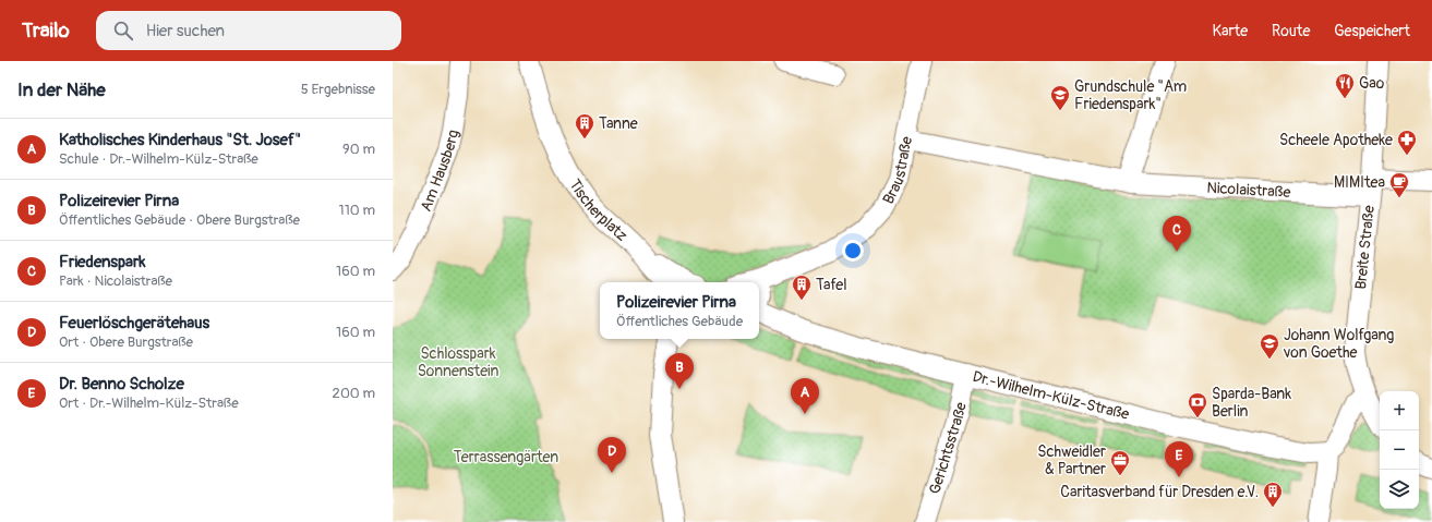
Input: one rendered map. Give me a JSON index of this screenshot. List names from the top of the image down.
{
  "streets": {
    "street": [
      "Braustraße",
      "Am Hausberg",
      "Nicolaistraße",
      "Tischerplatz",
      "Breite Straße",
      "Dr.-Wilhelm-Külz-Straße",
      "Gerichtsstraße"
    ]
  },
  "crossings": [
    ["Braustraße", "Nicolaistraße"],
    ["Nicolaistraße", "Breite Straße"],
    ["Dr.-Wilhelm-Külz-Straße", "Gerichtsstraße"]
  ],
  "parks": ["Schlosspark Sonnenstein", "Terrassengärten"],
  "places": {
    "restaurant": ["Gao"],
    "school or university": ["Grundschule \"Am Friedenspark\"", "Johann Wolfgang von Goethe"],
    "building": ["Tanne", "Tafel", "Caritasverband für Dresden e.V."],
    "pharmacy": ["Scheele Apotheke"],
    "cafe": ["MIMItea"],
    "bank": ["Sparda-Bank Berlin"],
    "office": ["Schweidler & Partner"]
  },
  "page": {
    "header": "Trailo",
    "search": "Hier suchen",
    "nav": ["Karte", "Route", "Gespeichert"],
    "heading": ["In der Nähe", "5 Ergebnisse"],
    "list": [
      {
        "mark": "A",
        "name": "Katholisches Kinderhaus \"St. Josef\"",
        "note": "Schule · Dr.-Wilhelm-Külz-Straße",
        "value": "90 m"
      },
      {
        "mark": "B",
        "name": "Polizeirevier Pirna",
        "note": "Öffentliches Gebäude · Obere Burgstraße",
        "value": "110 m"
      },
      {
        "mark": "C",
        "name": "Friedenspark",
        "note": "Park · Nicolaistraße",
        "value": "160 m"
      },
      {
        "mark": "D",
        "name": "Feuerlöschgerätehaus",
        "note": "Ort · Obere Burgstraße",
        "value": "160 m"
      },
      {
        "mark": "E",
        "name": "Dr. Benno Scholze",
        "note": "Ort · Dr.-Wilhelm-Külz-Straße",
        "value": "200 m"
      }
    ],
    "pins": [
      "C",
      "B",
      "A",
      "D",
      "E"
    ],
    "popup": ["Polizeirevier Pirna", "Öffentliches Gebäude"],
    "map_buttons": ["+", "−"]
  }
}
